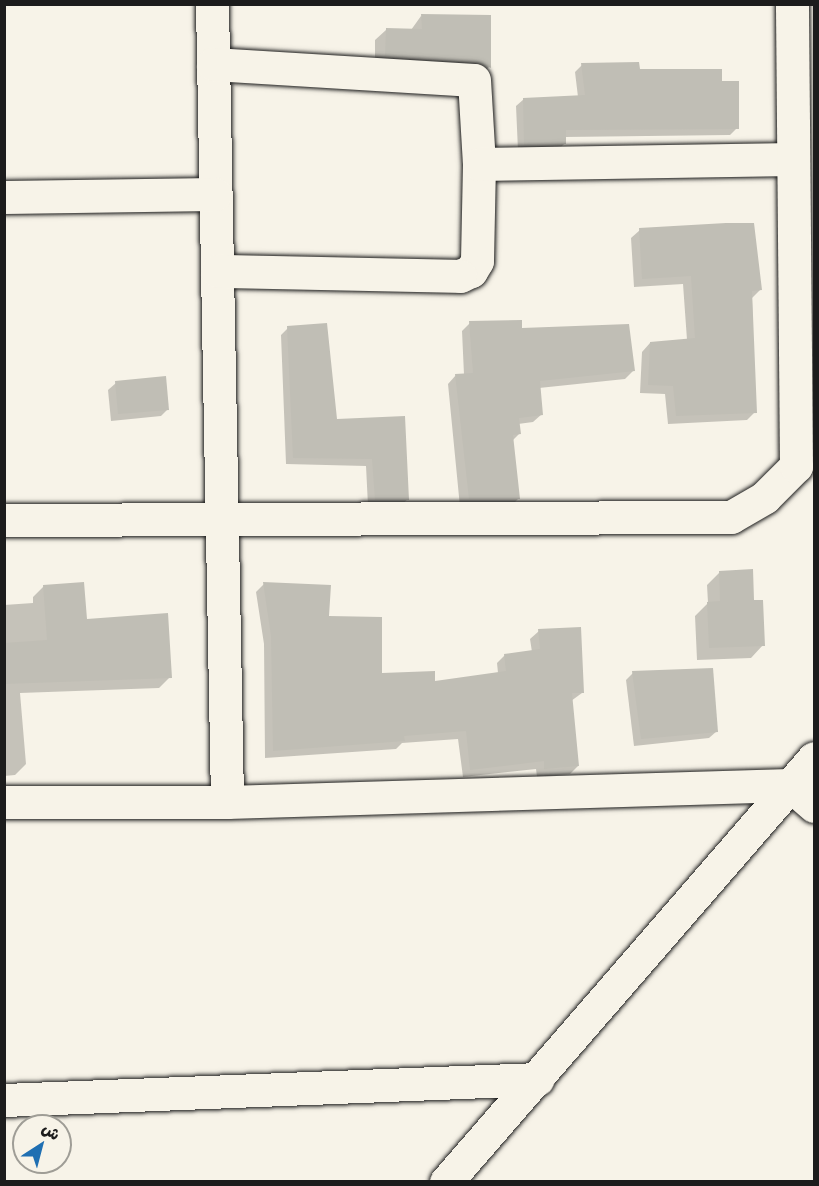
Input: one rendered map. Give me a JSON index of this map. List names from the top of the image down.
{
  "north": "top right"
}
